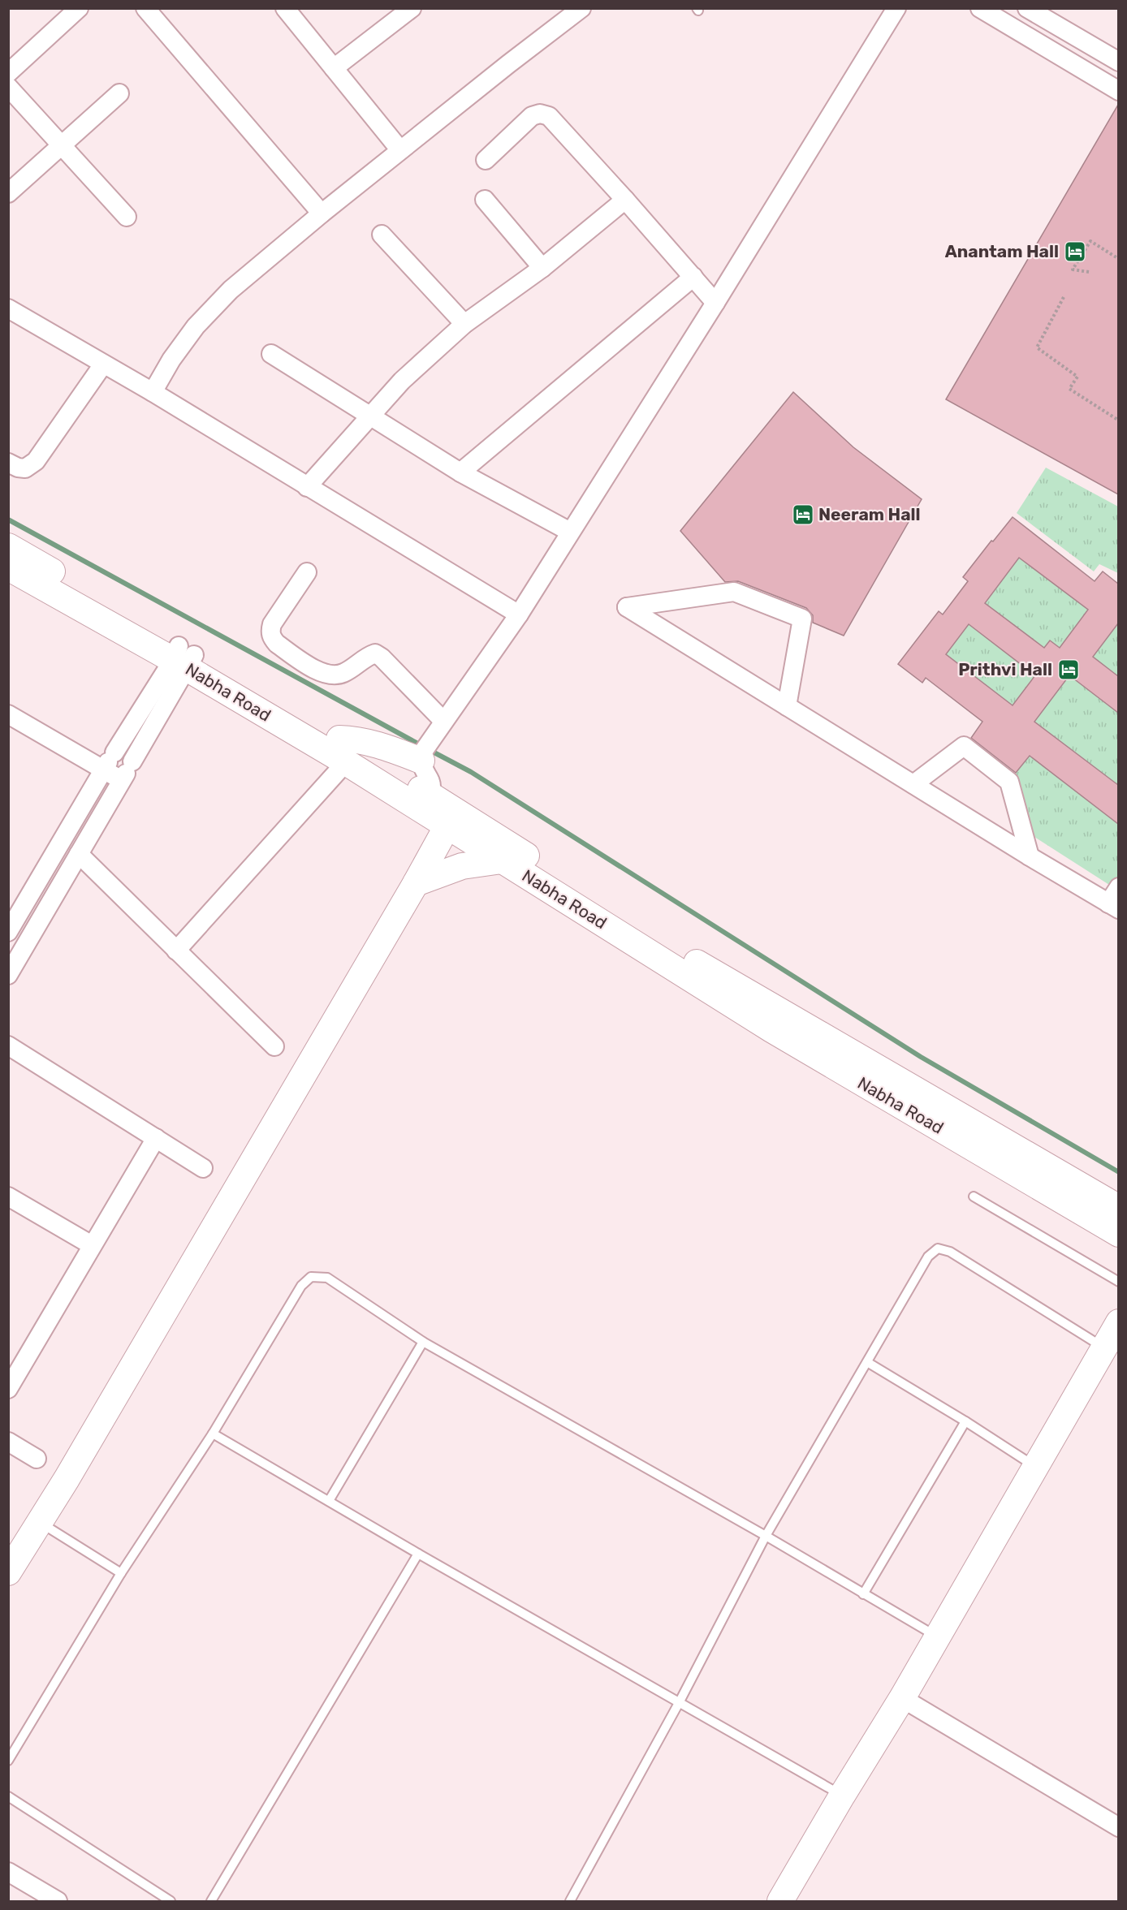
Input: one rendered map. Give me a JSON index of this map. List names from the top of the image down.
{
  "streets": {
    "main road": ["Nabha Road"]
  },
  "places": {
    "hotel": ["Anantam Hall", "Neeram Hall", "Prithvi Hall"]
  }
}
